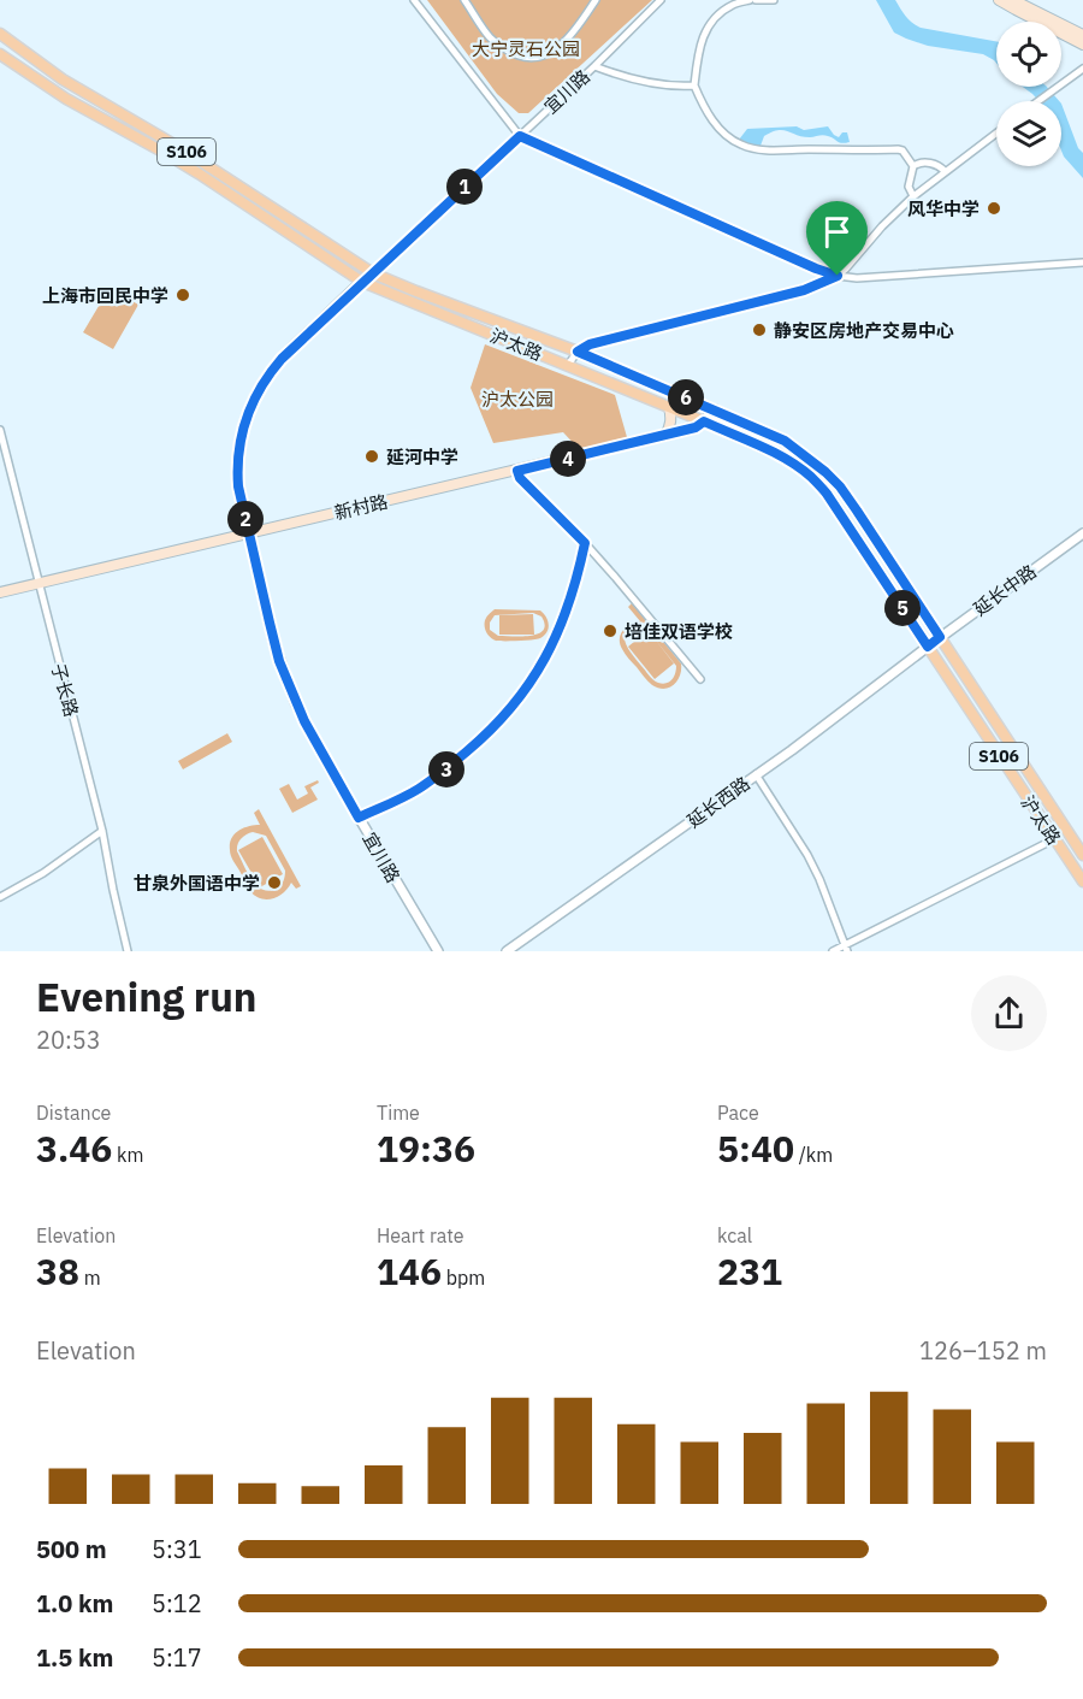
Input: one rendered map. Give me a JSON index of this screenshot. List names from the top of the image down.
{
  "streets": {
    "main road": ["S106", "沪太路", "新村路"],
    "street": [
      "宜川路",
      "延长中路",
      "子长路",
      "延长西路"
    ]
  },
  "crossings": [
    ["宜川路", "沪太路"],
    ["宜川路", "新村路"],
    ["沪太路", "新村路"],
    ["沪太路", "延长中路"],
    ["沪太路", "延长西路"],
    ["新村路", "子长路"],
    ["延长中路", "延长西路"]
  ],
  "parks": ["大宁灵石公园", "沪太公园"],
  "places": [
    "风华中学",
    "上海市回民中学",
    "静安区房地产交易中心",
    "延河中学",
    "培佳双语学校",
    "甘泉外国语中学"
  ],
  "page": {
    "pins": [
      "1",
      "6",
      "4",
      "2",
      "5",
      "3"
    ],
    "heading": ["Evening run", "20:53"],
    "stats": [
      ["Distance", "3.46 km"],
      ["Time", "19:36"],
      ["Pace", "5:40 /km"],
      ["Elevation", "38 m"],
      ["Heart rate", "146 bpm"],
      ["kcal", "231"]
    ],
    "chart": ["Elevation", "126–152 m"],
    "list": [
      {
        "name": "500 m",
        "note": "5:31"
      },
      {
        "name": "1.0 km",
        "note": "5:12"
      },
      {
        "name": "1.5 km",
        "note": "5:17"
      }
    ]
  }
}
